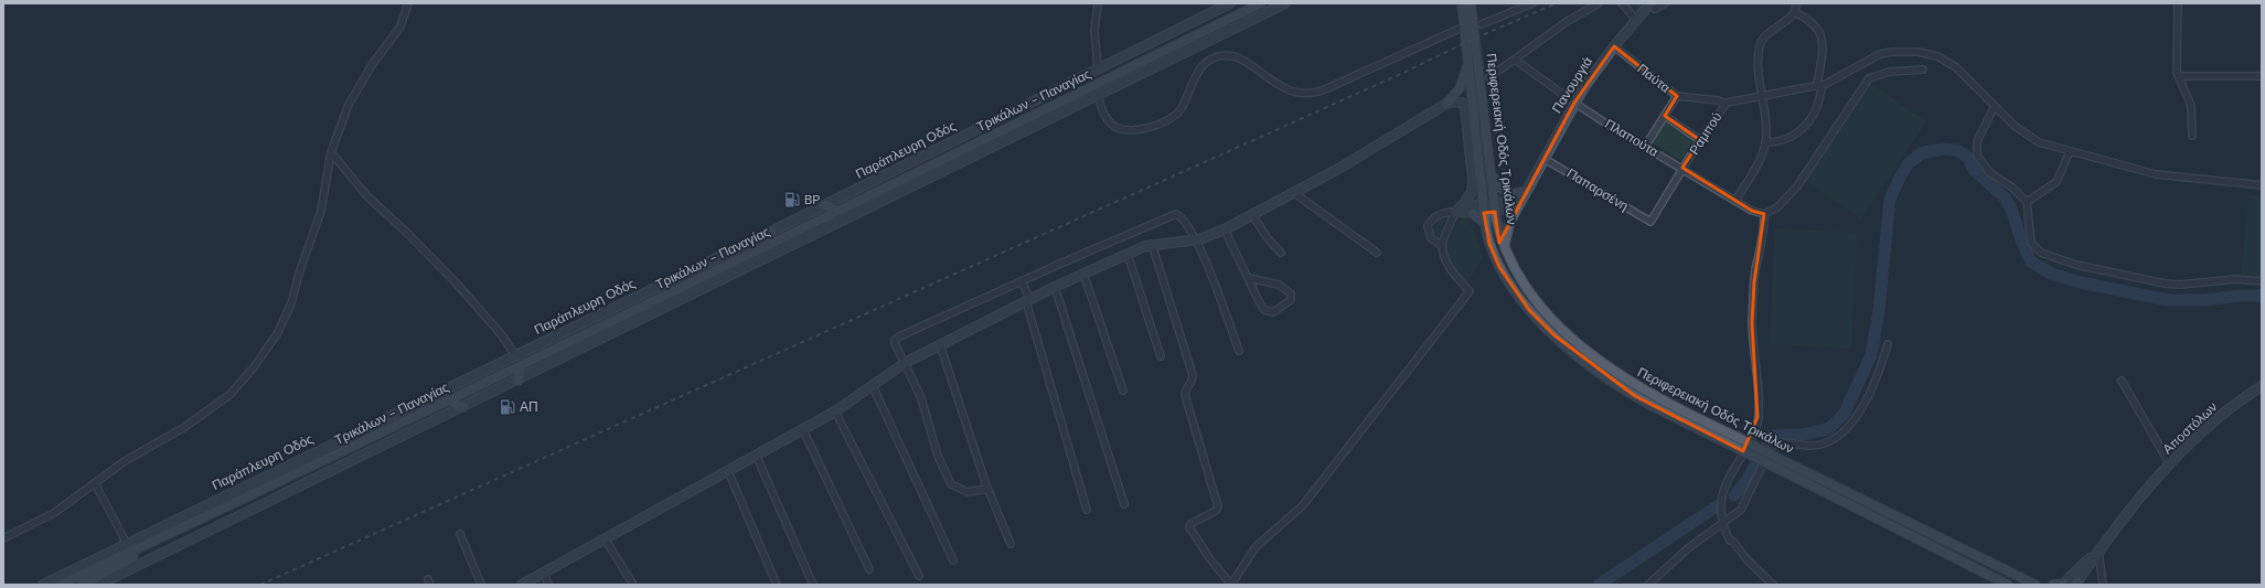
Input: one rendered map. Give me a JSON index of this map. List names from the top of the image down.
{
  "streets": {
    "main road": ["Τρικάλων - Παναγίας", "Περιφερειακή Οδός Τρικάλων"],
    "street": [
      "Παύτα",
      "Πανουργιά",
      "Ραμπού",
      "Πλαπούτα",
      "Παράπλευρη Οδός",
      "Παπαρσένη",
      "Αποστόλων"
    ]
  },
  "crossings": [
    ["Παύτα", "Πανουργιά"],
    ["Παύτα", "Ραμπού"],
    ["Πανουργιά", "Πλαπούτα"],
    ["Πανουργιά", "Παπαρσένη"],
    ["Ραμπού", "Πλαπούτα"],
    ["Ραμπού", "Παπαρσένη"]
  ],
  "places": {
    "fuel station": ["BP", "ΑΠ"]
  }
}
